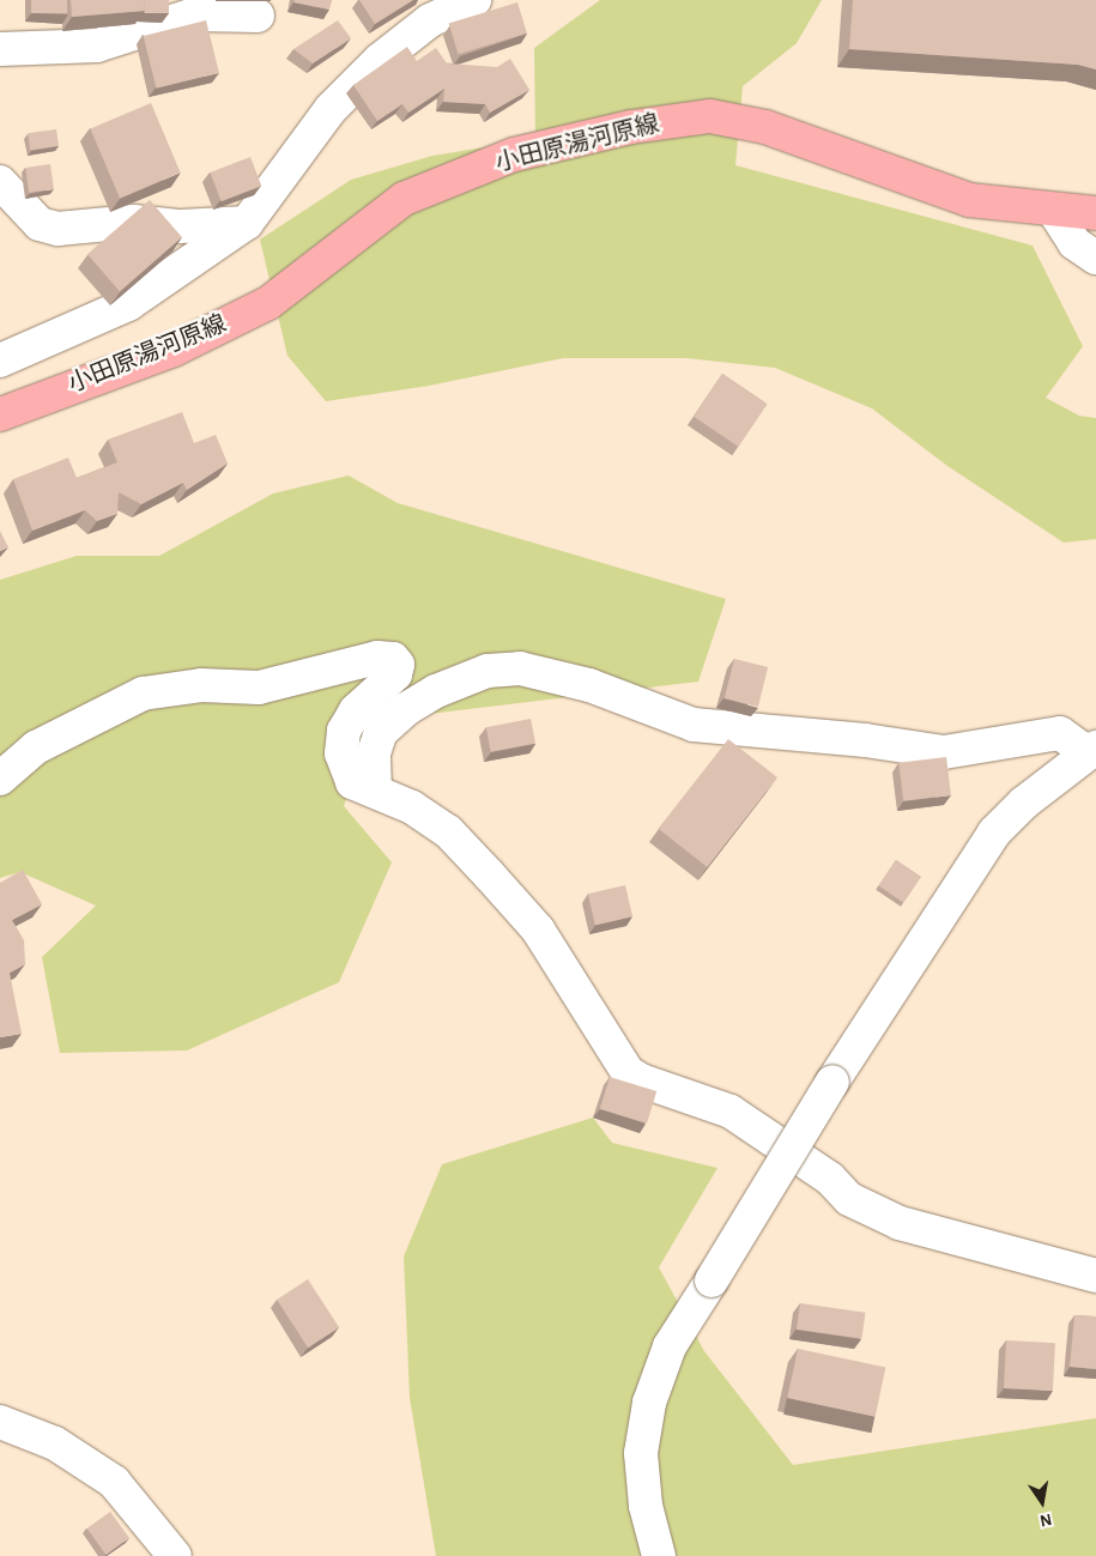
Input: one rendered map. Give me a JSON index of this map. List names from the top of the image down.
{
  "streets": {
    "main road": ["小田原湯河原線"]
  },
  "north": "bottom"
}
